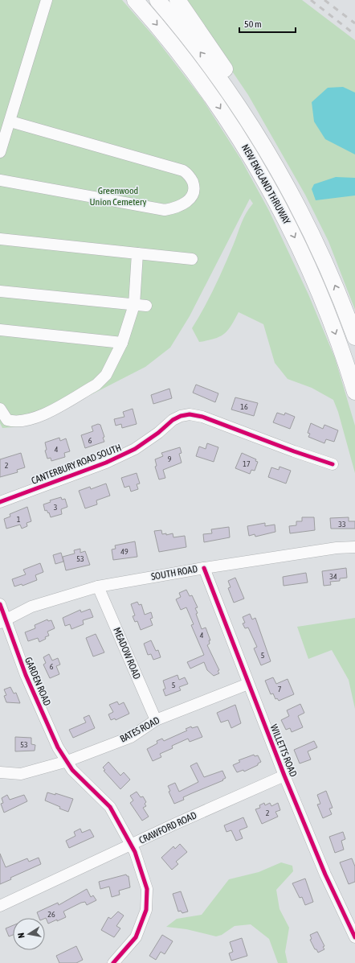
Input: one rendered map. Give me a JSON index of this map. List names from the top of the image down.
{
  "streets": {
    "highway": ["NEW ENGLAND THRUWAY"],
    "street": [
      "CANTERBURY ROAD SOUTH",
      "SOUTH ROAD",
      "MEADOW ROAD",
      "GARDEN ROAD",
      "BATES ROAD",
      "WILLETTS ROAD",
      "CRAWFORD ROAD"
    ]
  },
  "crossings": [
    ["SOUTH ROAD", "MEADOW ROAD"],
    ["SOUTH ROAD", "GARDEN ROAD"],
    ["SOUTH ROAD", "WILLETTS ROAD"],
    ["MEADOW ROAD", "BATES ROAD"],
    ["GARDEN ROAD", "BATES ROAD"],
    ["GARDEN ROAD", "CRAWFORD ROAD"],
    ["BATES ROAD", "WILLETTS ROAD"],
    ["WILLETTS ROAD", "CRAWFORD ROAD"]
  ],
  "parks": ["Greenwood Union Cemetery"],
  "house_numbers": [
    "16",
    "6",
    "4",
    "9",
    "17",
    "2",
    "3",
    "1",
    "33",
    "49",
    "53",
    "34",
    "4",
    "5",
    "6",
    "5",
    "7",
    "53",
    "2",
    "26"
  ],
  "scale_bar": "50 m",
  "north": "left"
}
